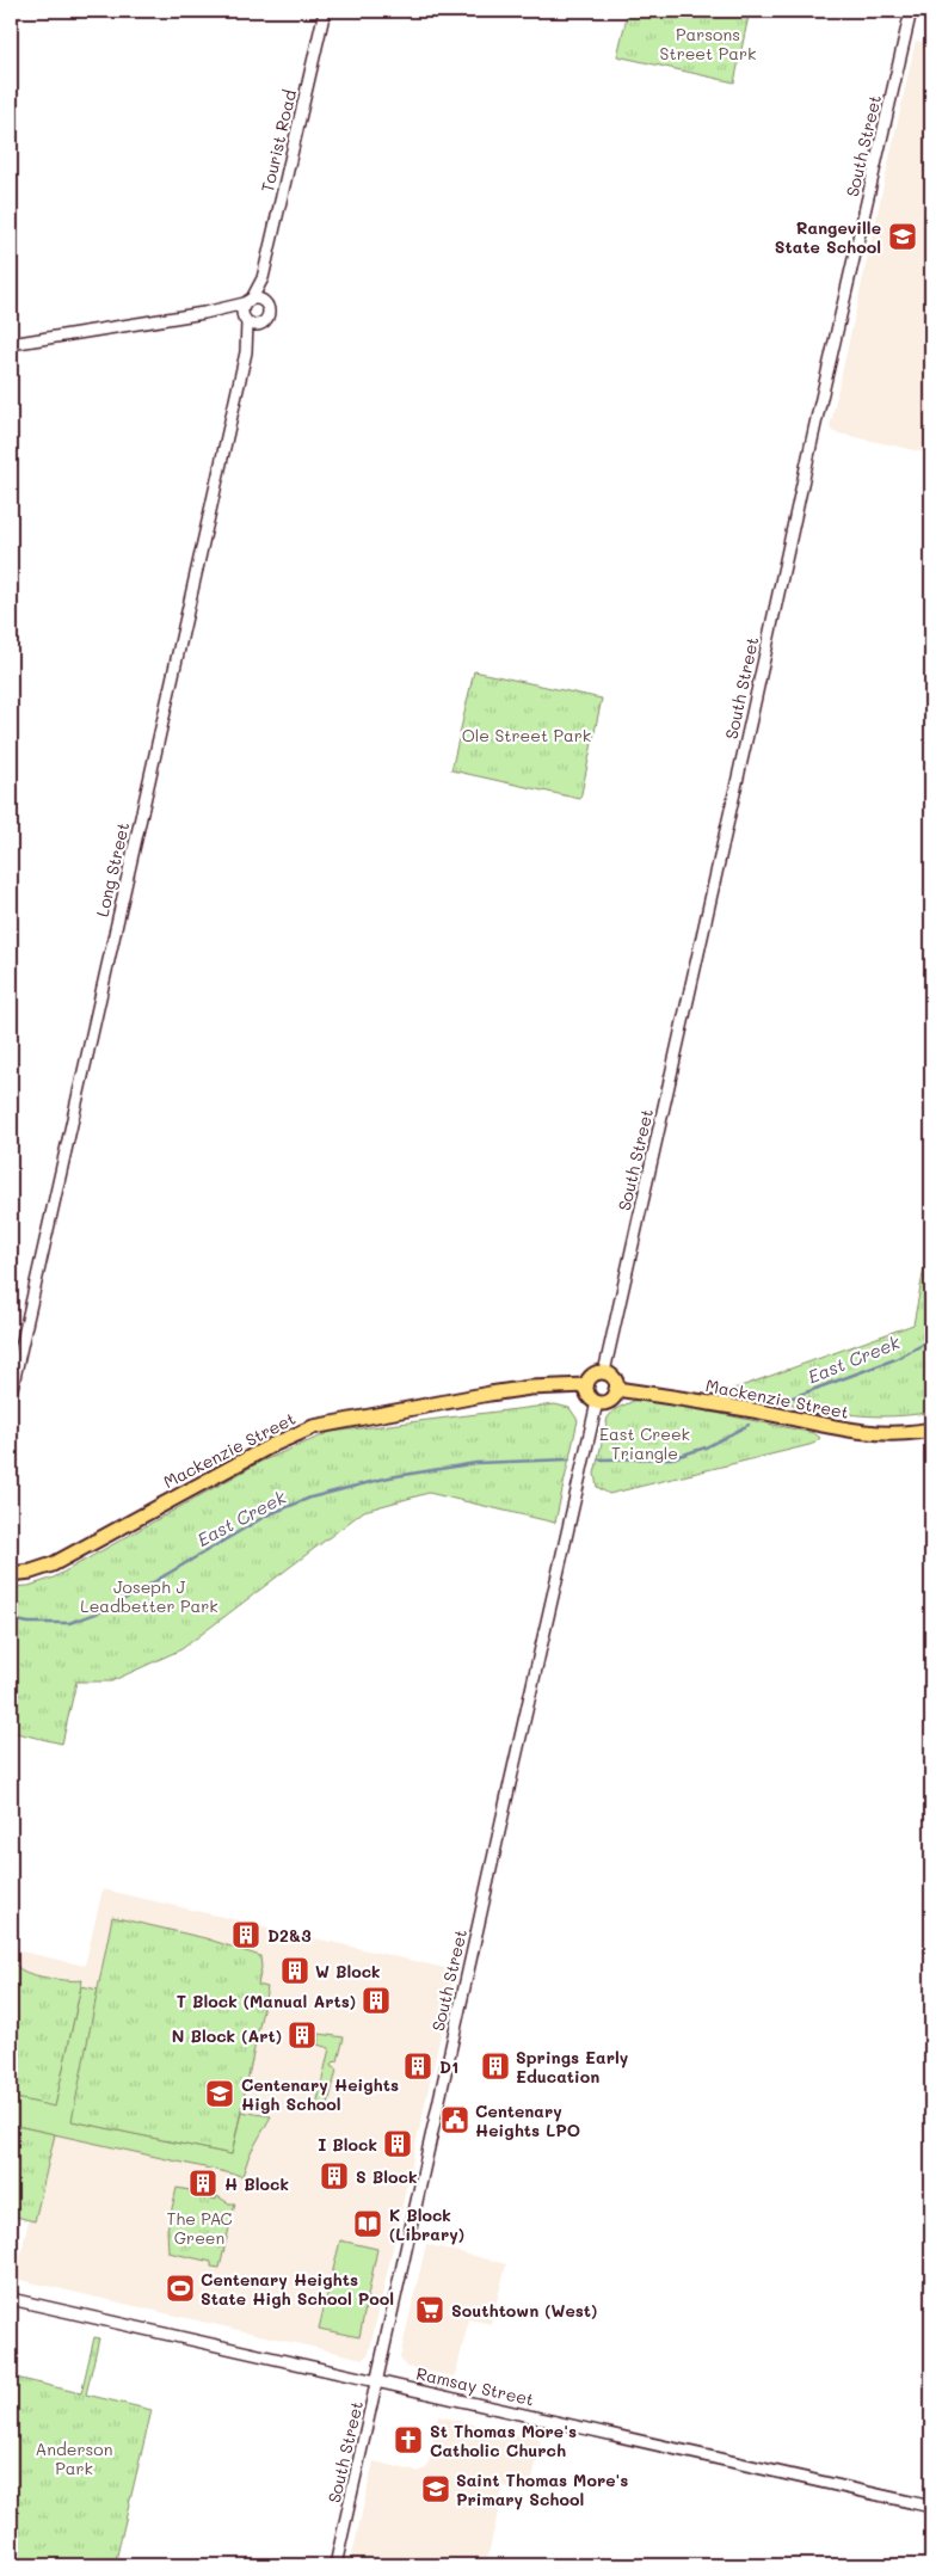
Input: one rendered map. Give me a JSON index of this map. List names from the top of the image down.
{
  "streets": {
    "main road": ["Mackenzie Street"],
    "street": [
      "Tourist Road",
      "South Street",
      "Long Street",
      "Ramsay Street"
    ]
  },
  "crossings": [
    ["South Street", "Mackenzie Street"],
    ["South Street", "Ramsay Street"]
  ],
  "water": ["East Creek"],
  "parks": [
    "Parsons Street Park",
    "Ole Street Park",
    "East Creek Triangle",
    "Joseph J Leadbetter Park",
    "The PAC Green",
    "Anderson Park"
  ],
  "places": {
    "school or university": ["Rangeville State School", "Centenary Heights High School", "Saint Thomas More's Primary School"],
    "building": [
      "D2&3",
      "W Block",
      "T Block (Manual Arts)",
      "N Block (Art)",
      "D1",
      "Springs Early Education",
      "I Block",
      "S Block",
      "H Block"
    ],
    "public building": ["Centenary Heights LPO"],
    "library": ["K Block (Library)"],
    "sports": ["Centenary Heights State High School Pool"],
    "supermarket": ["Southtown (West)"],
    "church": ["St Thomas More's Catholic Church"]
  }
}
